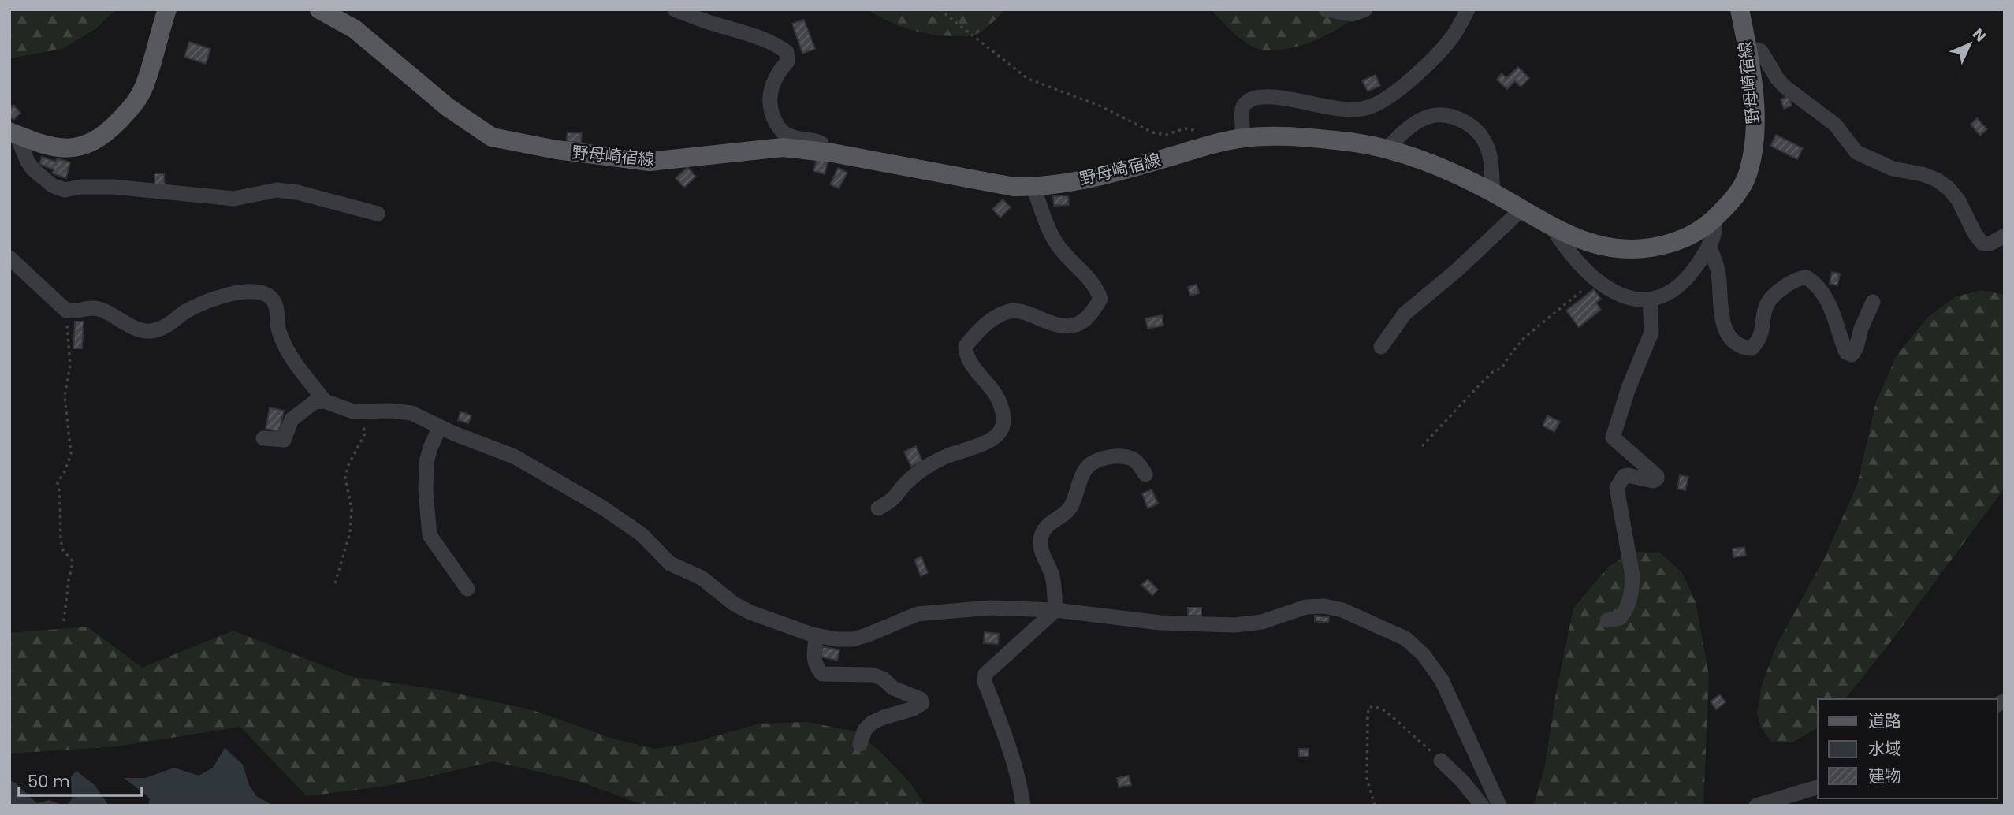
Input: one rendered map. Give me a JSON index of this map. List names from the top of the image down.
{
  "streets": {
    "main road": ["野母崎宿線"]
  },
  "legend": ["道路", "水域", "建物"],
  "scale_bar": "50 m",
  "north": "top right"
}
